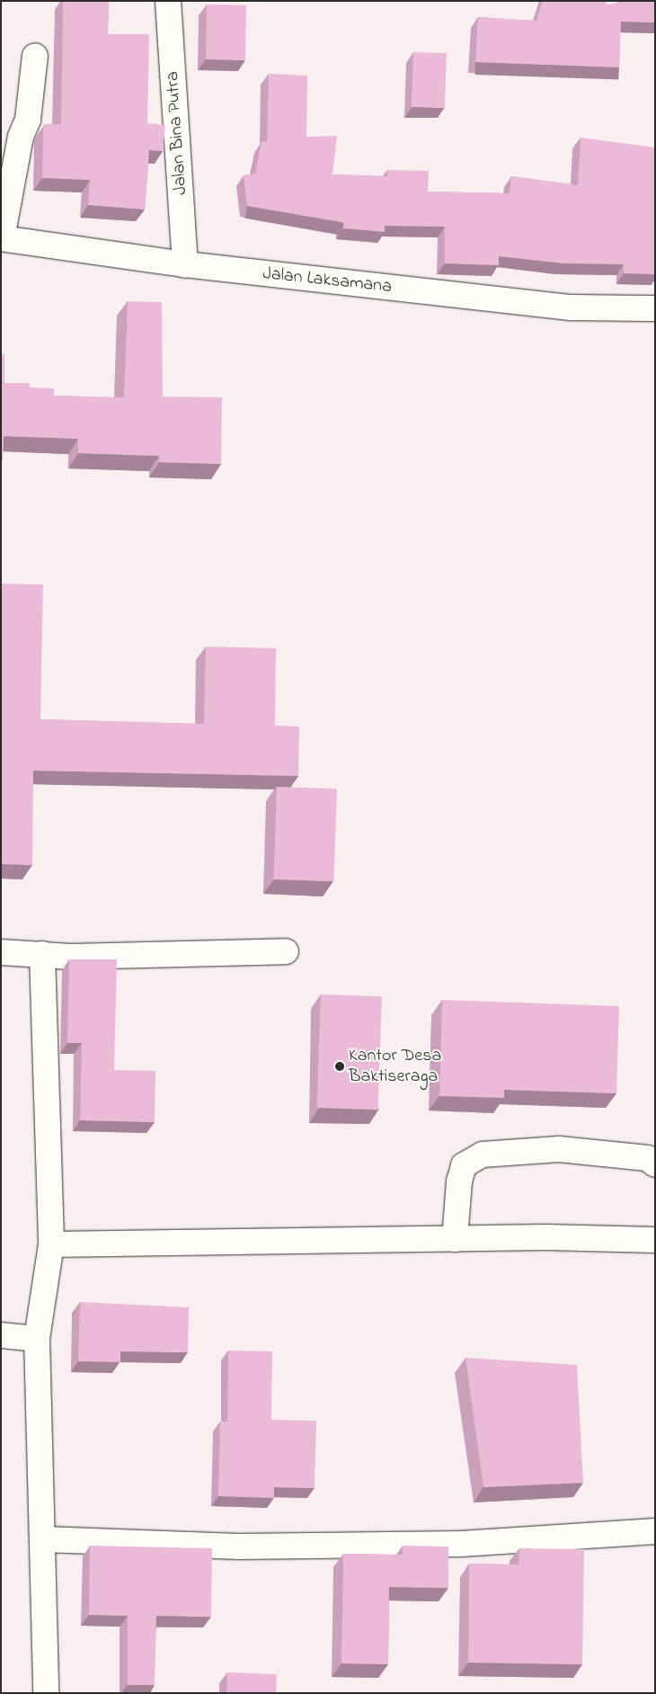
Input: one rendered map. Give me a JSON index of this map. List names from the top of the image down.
{
  "streets": {
    "street": ["Jalan Bina Putra", "Jalan Laksamana"]
  },
  "crossings": [
    ["Jalan Bina Putra", "Jalan Laksamana"]
  ],
  "places": ["Kantor Desa Baktiseraga"]
}
